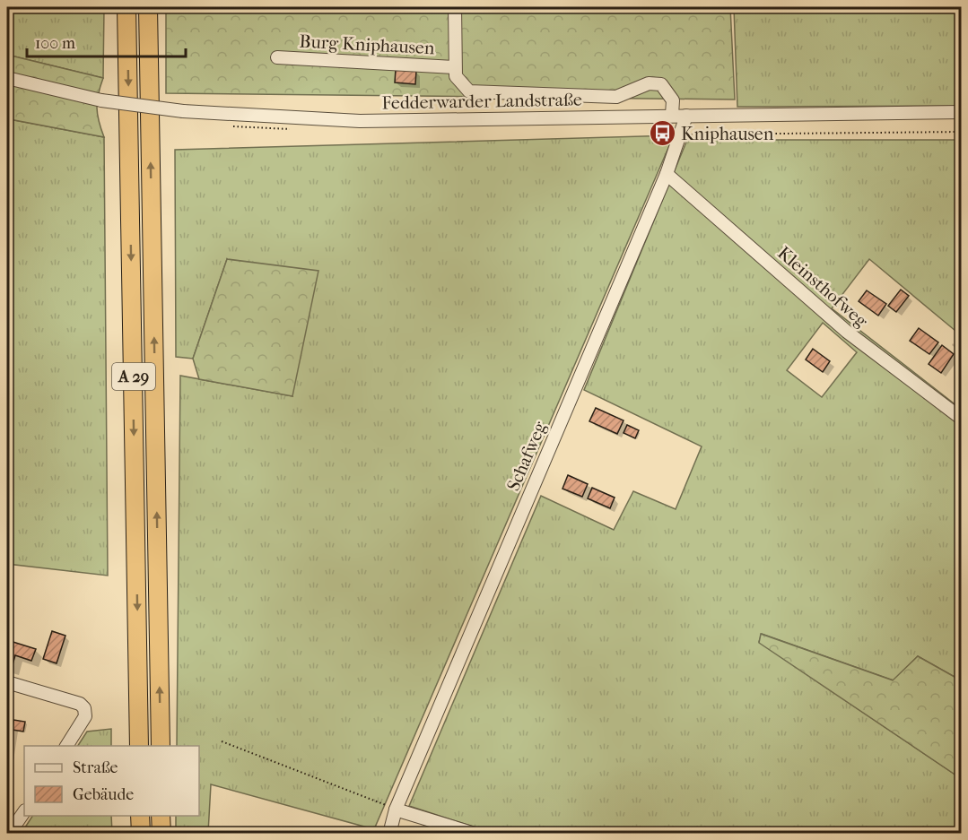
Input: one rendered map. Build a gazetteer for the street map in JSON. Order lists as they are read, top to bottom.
{
  "streets": {
    "highway": ["A 29"],
    "street": [
      "Burg Kniphausen",
      "Fedderwarder Landstraße",
      "Kleinsthofweg",
      "Schafweg"
    ]
  },
  "crossings": [
    ["Burg Kniphausen", "Fedderwarder Landstraße"],
    ["Fedderwarder Landstraße", "Schafweg"],
    ["Kleinsthofweg", "Schafweg"]
  ],
  "places": {
    "bus stop": ["Kniphausen"]
  },
  "legend": ["Straße", "Gebäude"],
  "scale_bar": "100 m"
}
